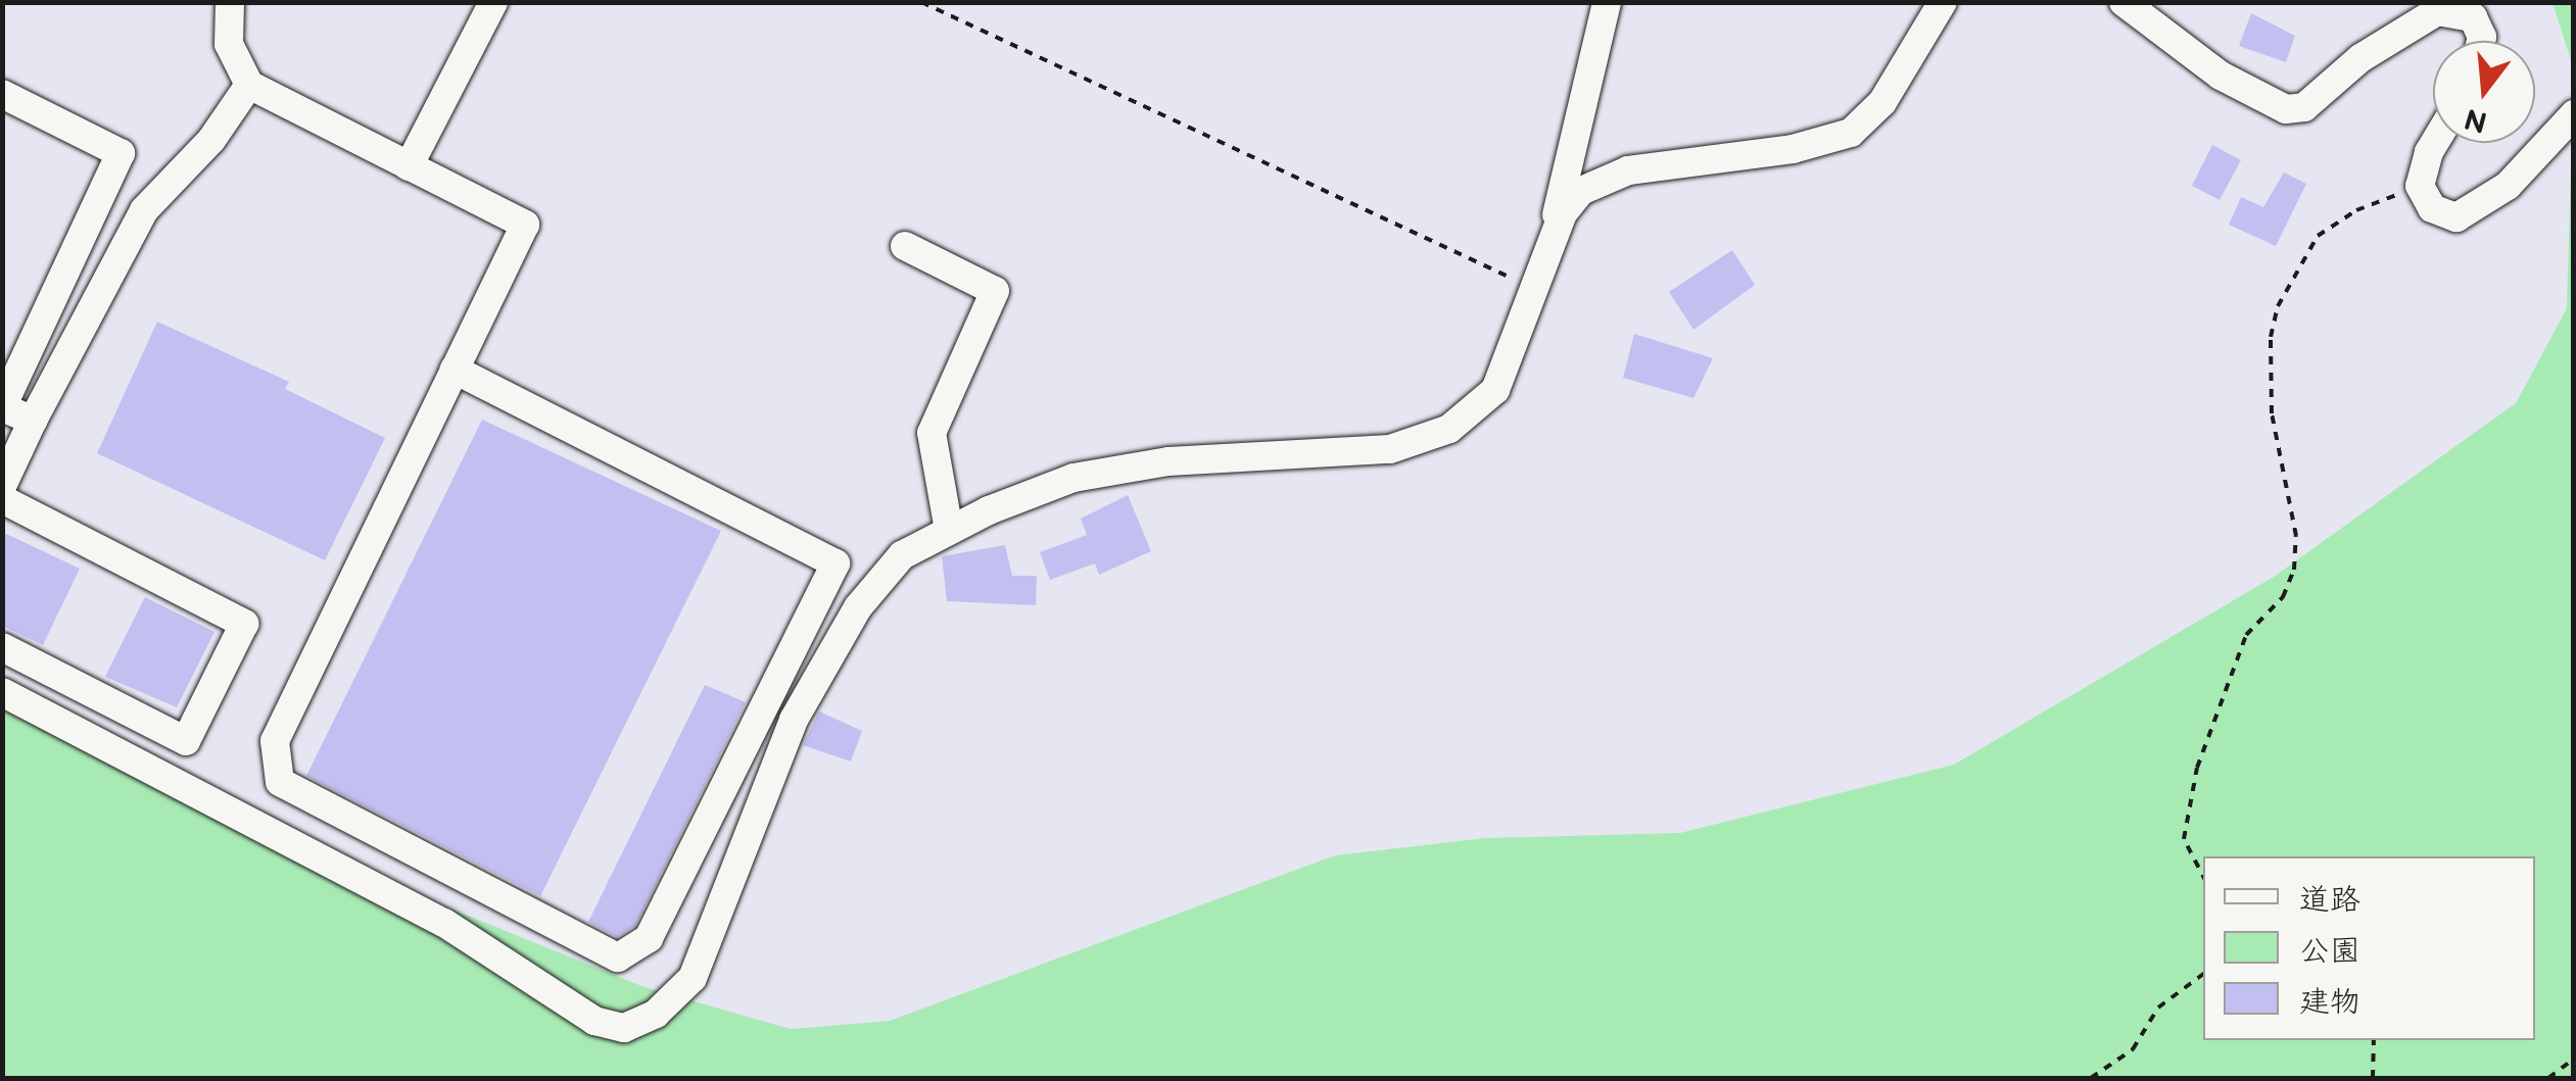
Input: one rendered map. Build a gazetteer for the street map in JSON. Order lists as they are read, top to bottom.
{
  "legend": ["道路", "公園", "建物"],
  "north": "bottom"
}
